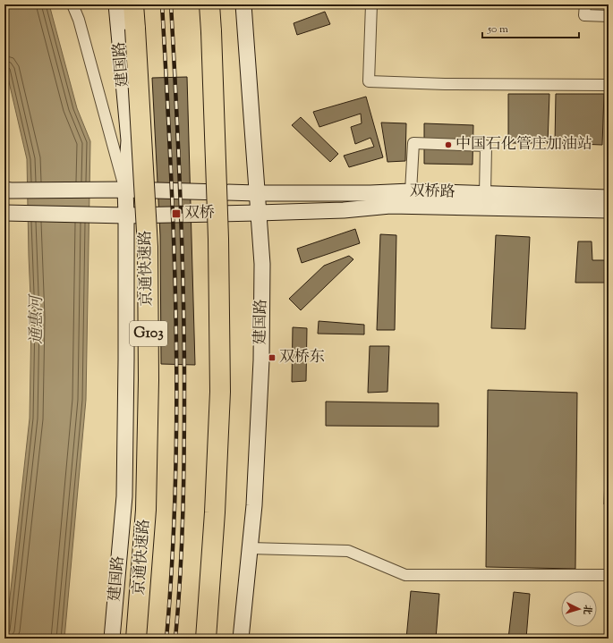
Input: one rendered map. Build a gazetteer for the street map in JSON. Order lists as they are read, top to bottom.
{
  "streets": {
    "highway": ["京通快速路", "G103"],
    "main road": ["建国路", "双桥路"]
  },
  "crossings": [
    ["建国路", "双桥路"]
  ],
  "water": ["通惠河"],
  "places": {
    "other": ["中国石化管庄加油站"],
    "transit": ["双桥", "双桥东"]
  },
  "scale_bar": "50 m",
  "north": "right"
}
